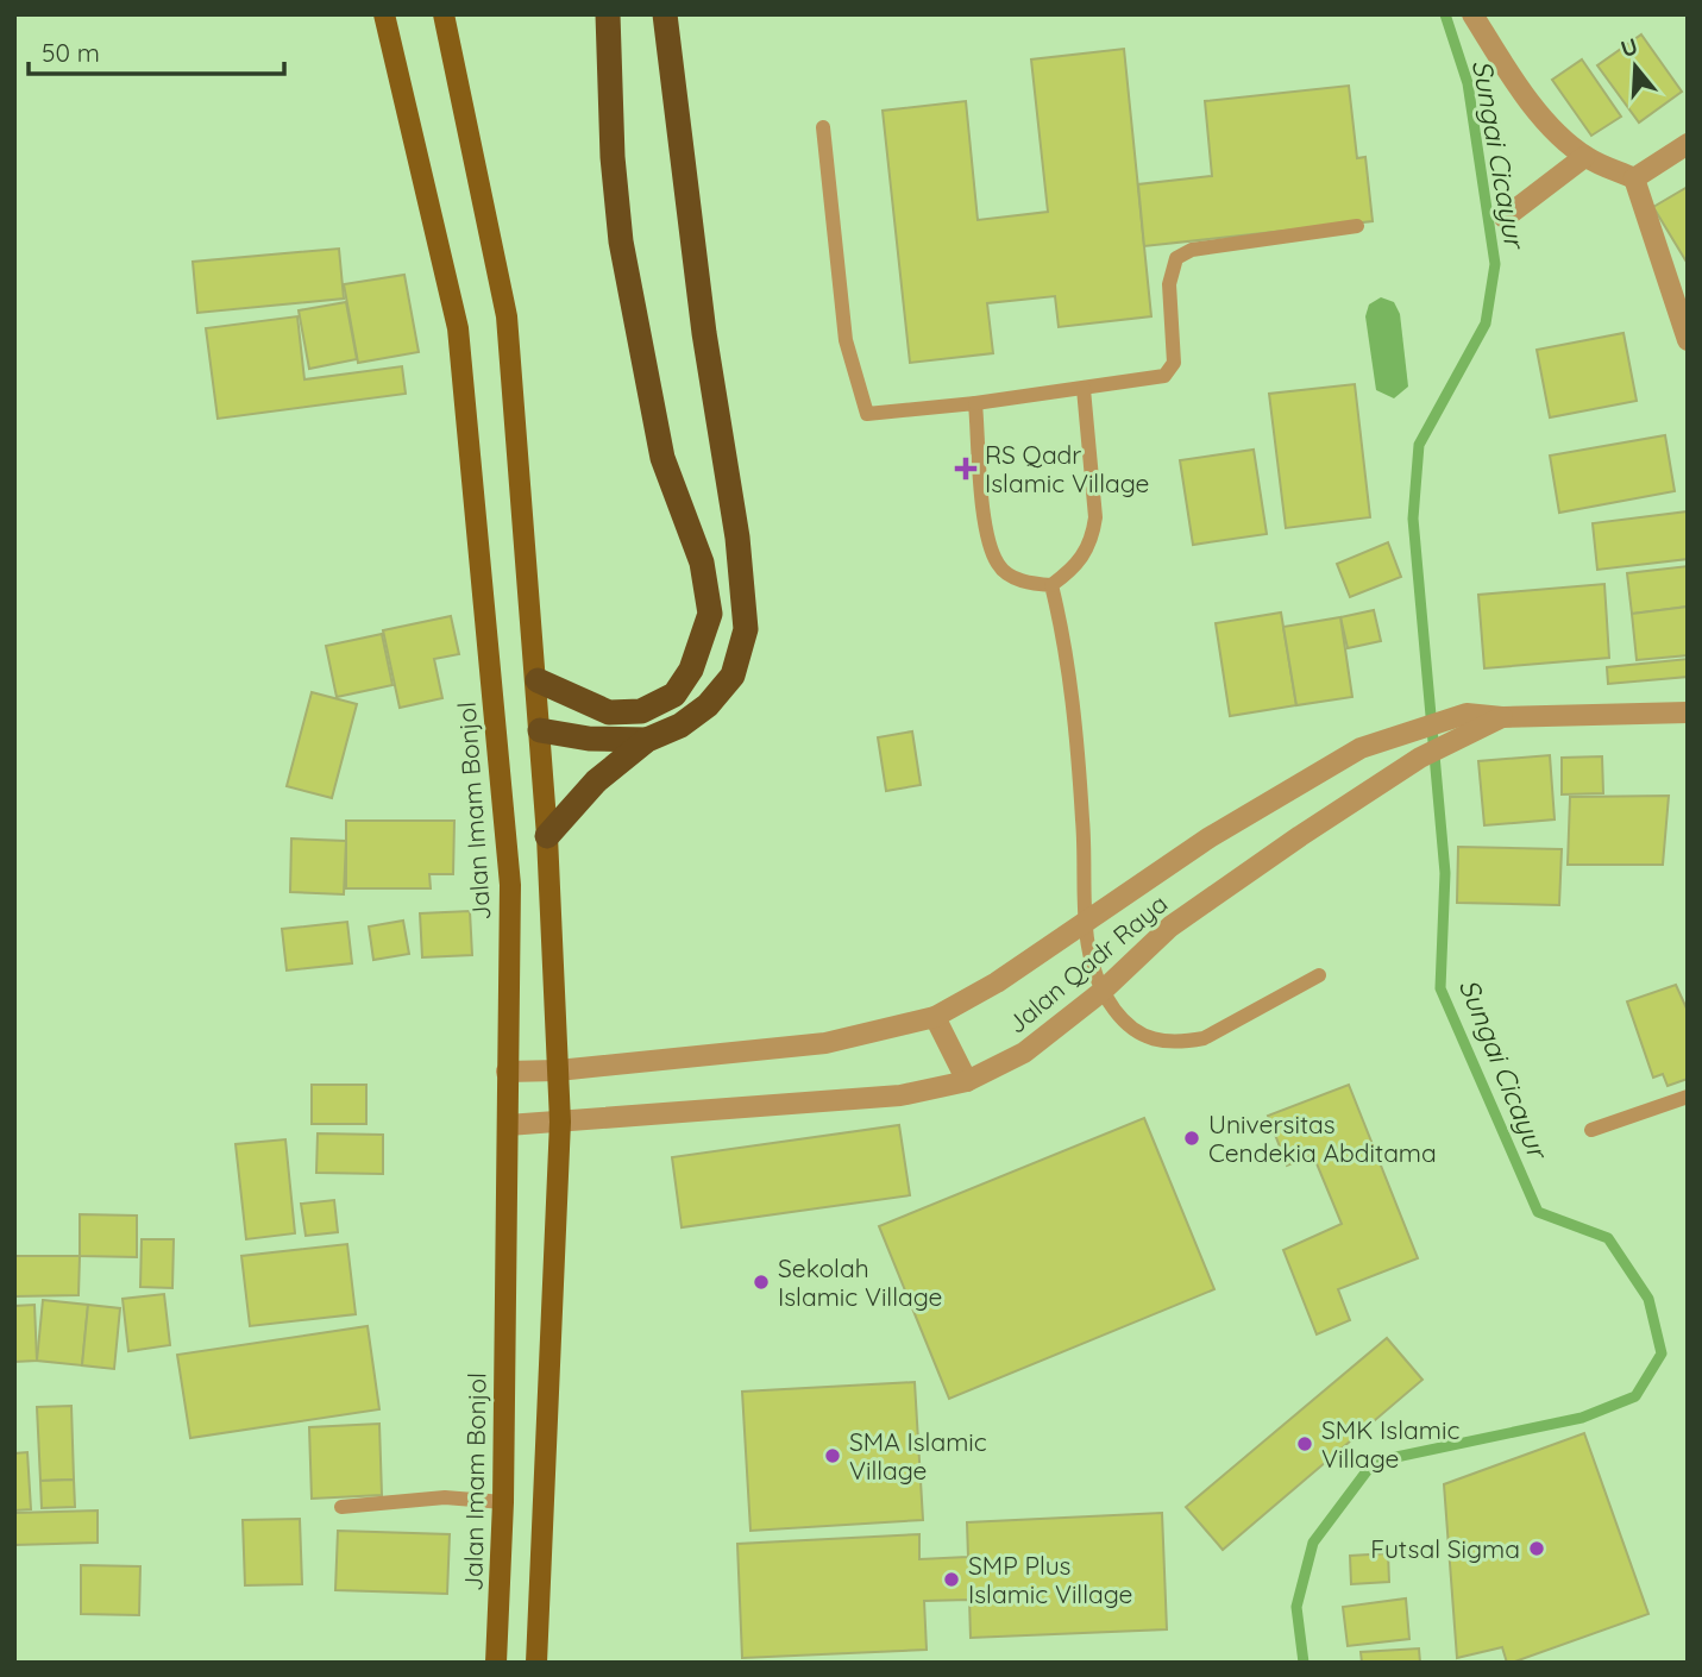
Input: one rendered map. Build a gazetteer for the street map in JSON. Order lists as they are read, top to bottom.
{
  "streets": {
    "main road": ["Jalan Imam Bonjol"],
    "street": ["Jalan Qadr Raya"]
  },
  "crossings": [
    ["Jalan Imam Bonjol", "Jalan Qadr Raya"]
  ],
  "water": ["Sungai Cicayur"],
  "places": {
    "health": ["RS Qadr Islamic Village"],
    "other": [
      "Universitas Cendekia Abditama",
      "Sekolah Islamic Village",
      "SMK Islamic Village",
      "SMA Islamic Village",
      "Futsal Sigma",
      "SMP Plus Islamic Village"
    ]
  },
  "scale_bar": "50 m",
  "north": "top"
}
